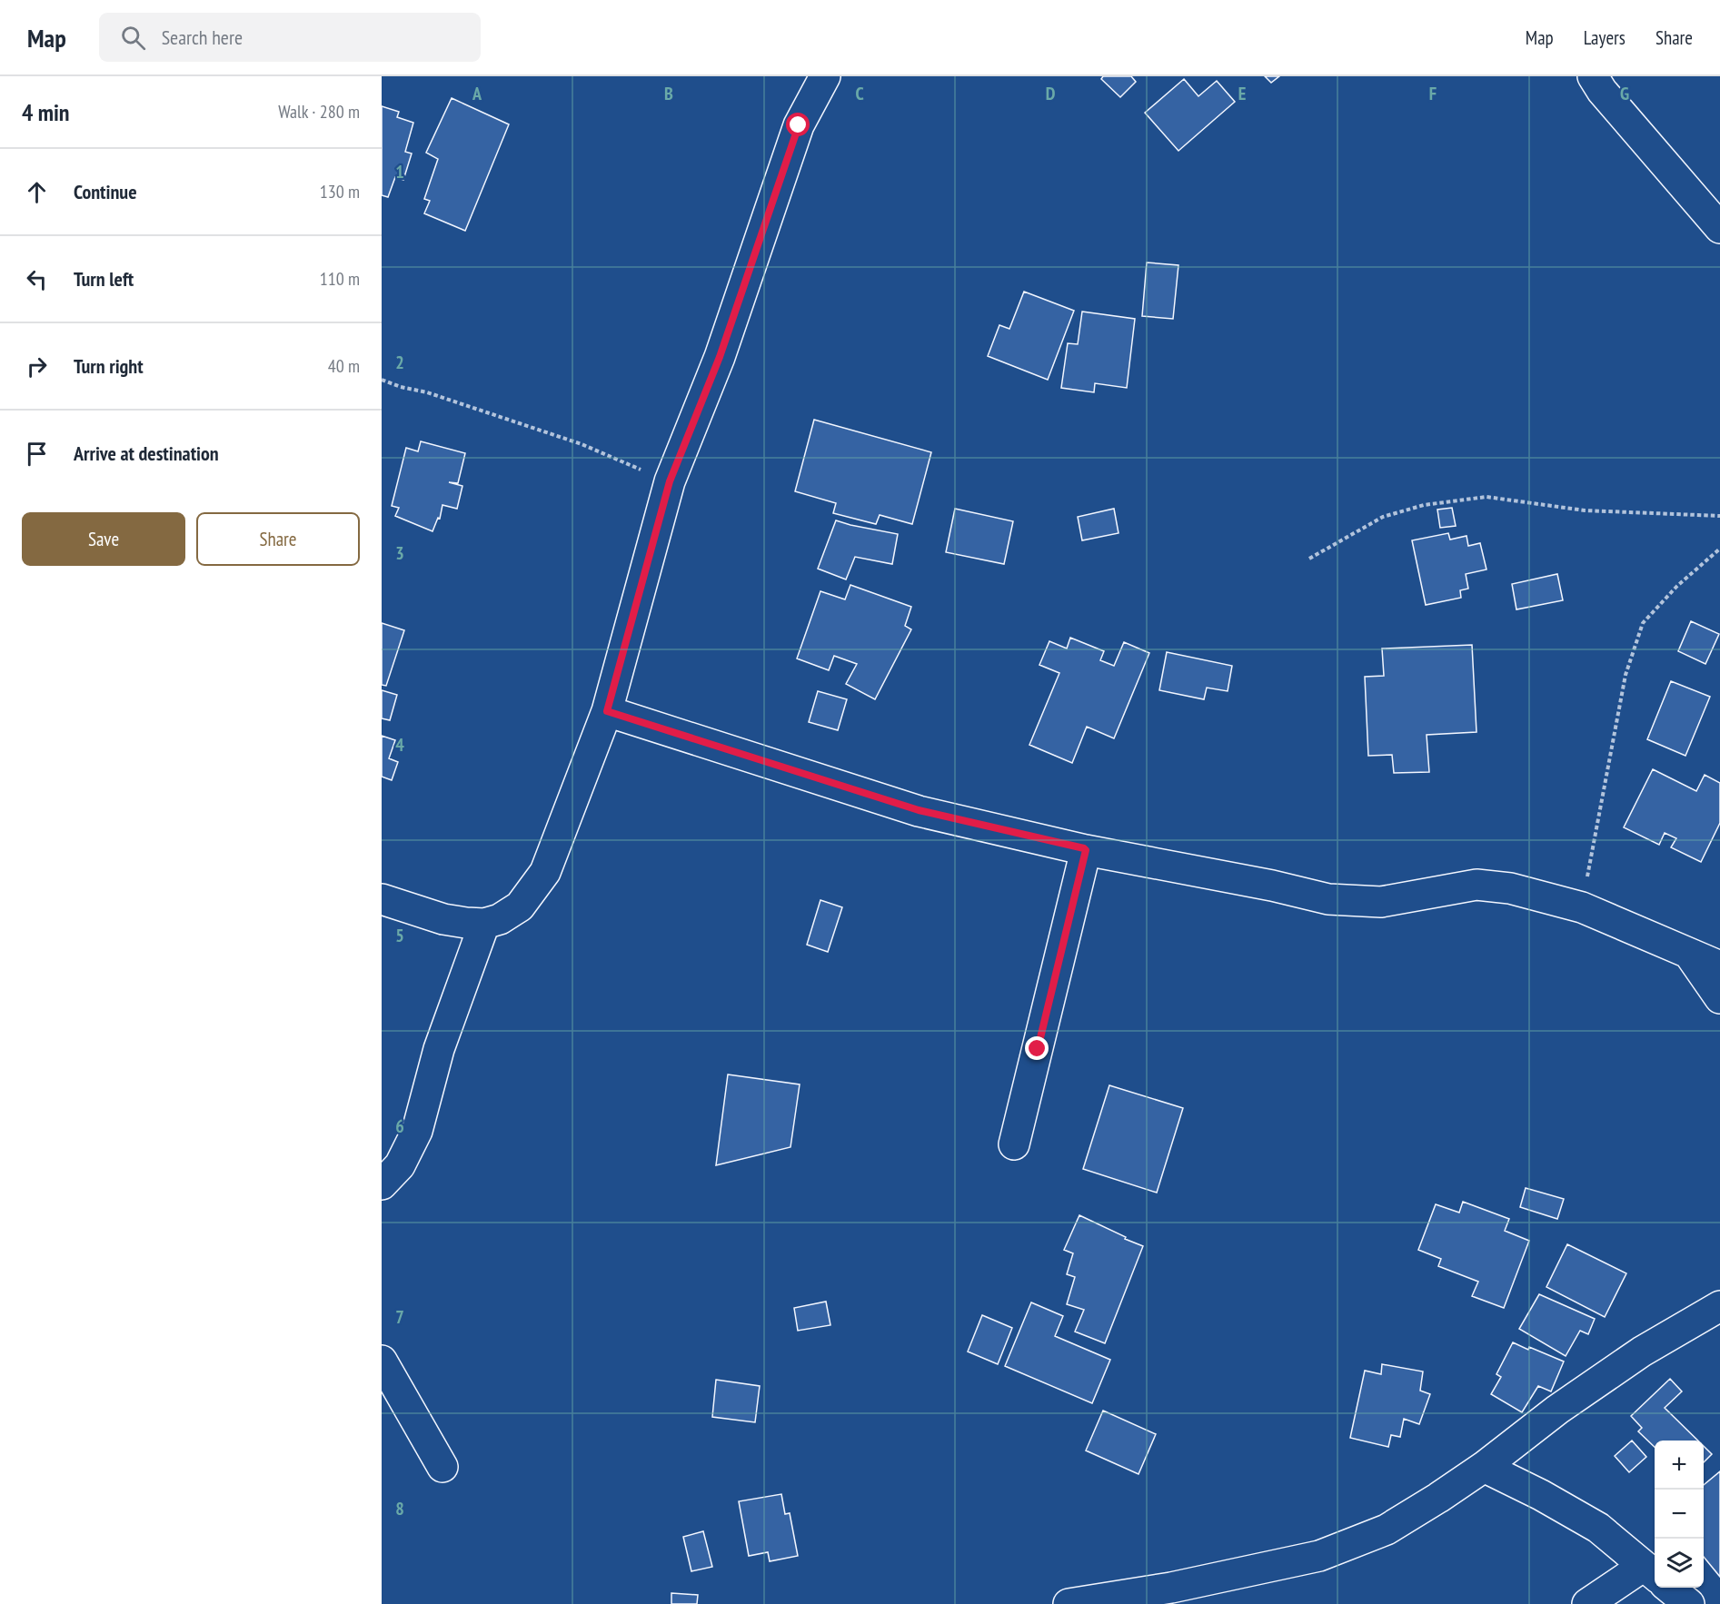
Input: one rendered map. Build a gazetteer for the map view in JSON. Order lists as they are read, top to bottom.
{
  "page": {
    "header": "Map",
    "search": "Search here",
    "nav": ["Map", "Layers", "Share"],
    "heading": ["4 min", "Walk · 280 m"],
    "list": [
      ["Continue", "130 m"],
      ["Turn left", "110 m"],
      ["Turn right", "40 m"],
      "Arrive at destination"
    ],
    "buttons": ["Save", "Share"],
    "map_buttons": ["+", "−"]
  },
  "grid": {
    "columns": [
      "A",
      "B",
      "C",
      "D",
      "E",
      "F",
      "G"
    ],
    "rows": [
      "1",
      "2",
      "3",
      "4",
      "5",
      "6",
      "7",
      "8"
    ]
  }
}
